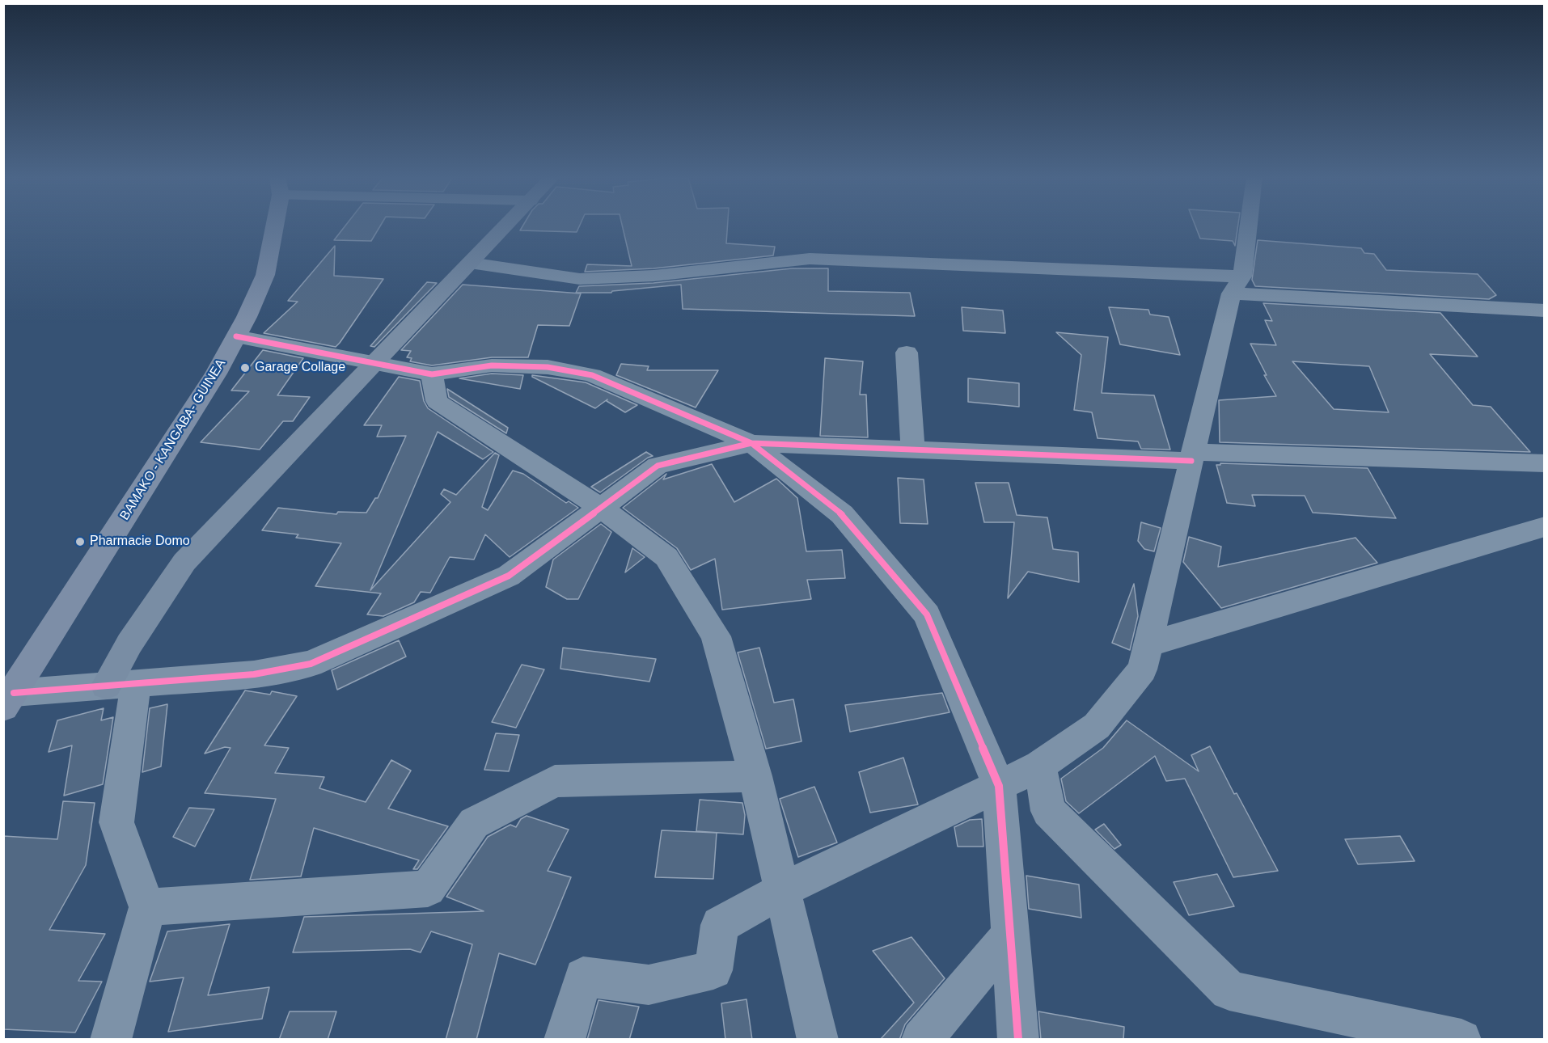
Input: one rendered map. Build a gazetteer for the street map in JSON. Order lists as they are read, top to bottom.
{
  "streets": {
    "main road": ["BAMAKO - KANGABA- GUINEA"]
  },
  "places": ["Garage Collage", "Pharmacie Domo"]
}
